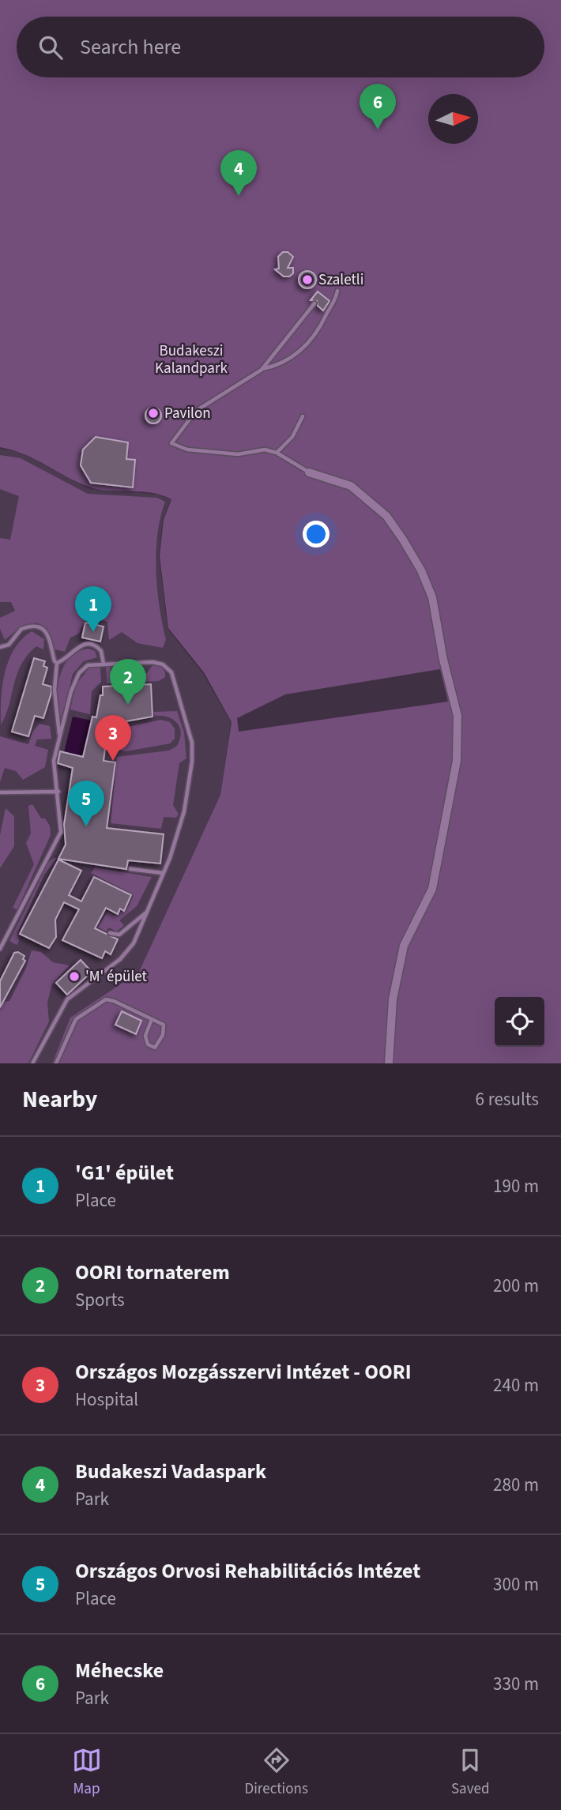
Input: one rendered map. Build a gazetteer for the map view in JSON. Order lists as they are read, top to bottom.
{
  "parks": ["Budakeszi Kalandpark"],
  "places": ["Szaletli", "Pavilon", "'M' épület"],
  "north": "right",
  "page": {
    "search": "Search here",
    "pins": [
      "6",
      "4",
      "1",
      "2",
      "3",
      "5"
    ],
    "heading": ["Nearby", "6 results"],
    "list": [
      {
        "mark": "1",
        "name": "'G1' épület",
        "note": "Place",
        "value": "190 m"
      },
      {
        "mark": "2",
        "name": "OORI tornaterem",
        "note": "Sports",
        "value": "200 m"
      },
      {
        "mark": "3",
        "name": "Országos Mozgásszervi Intézet - OORI",
        "note": "Hospital",
        "value": "240 m"
      },
      {
        "mark": "4",
        "name": "Budakeszi Vadaspark",
        "note": "Park",
        "value": "280 m"
      },
      {
        "mark": "5",
        "name": "Országos Orvosi Rehabilitációs Intézet",
        "note": "Place",
        "value": "300 m"
      },
      {
        "mark": "6",
        "name": "Méhecske",
        "note": "Park",
        "value": "330 m"
      }
    ],
    "nav": ["Map", "Directions", "Saved"]
  }
}
